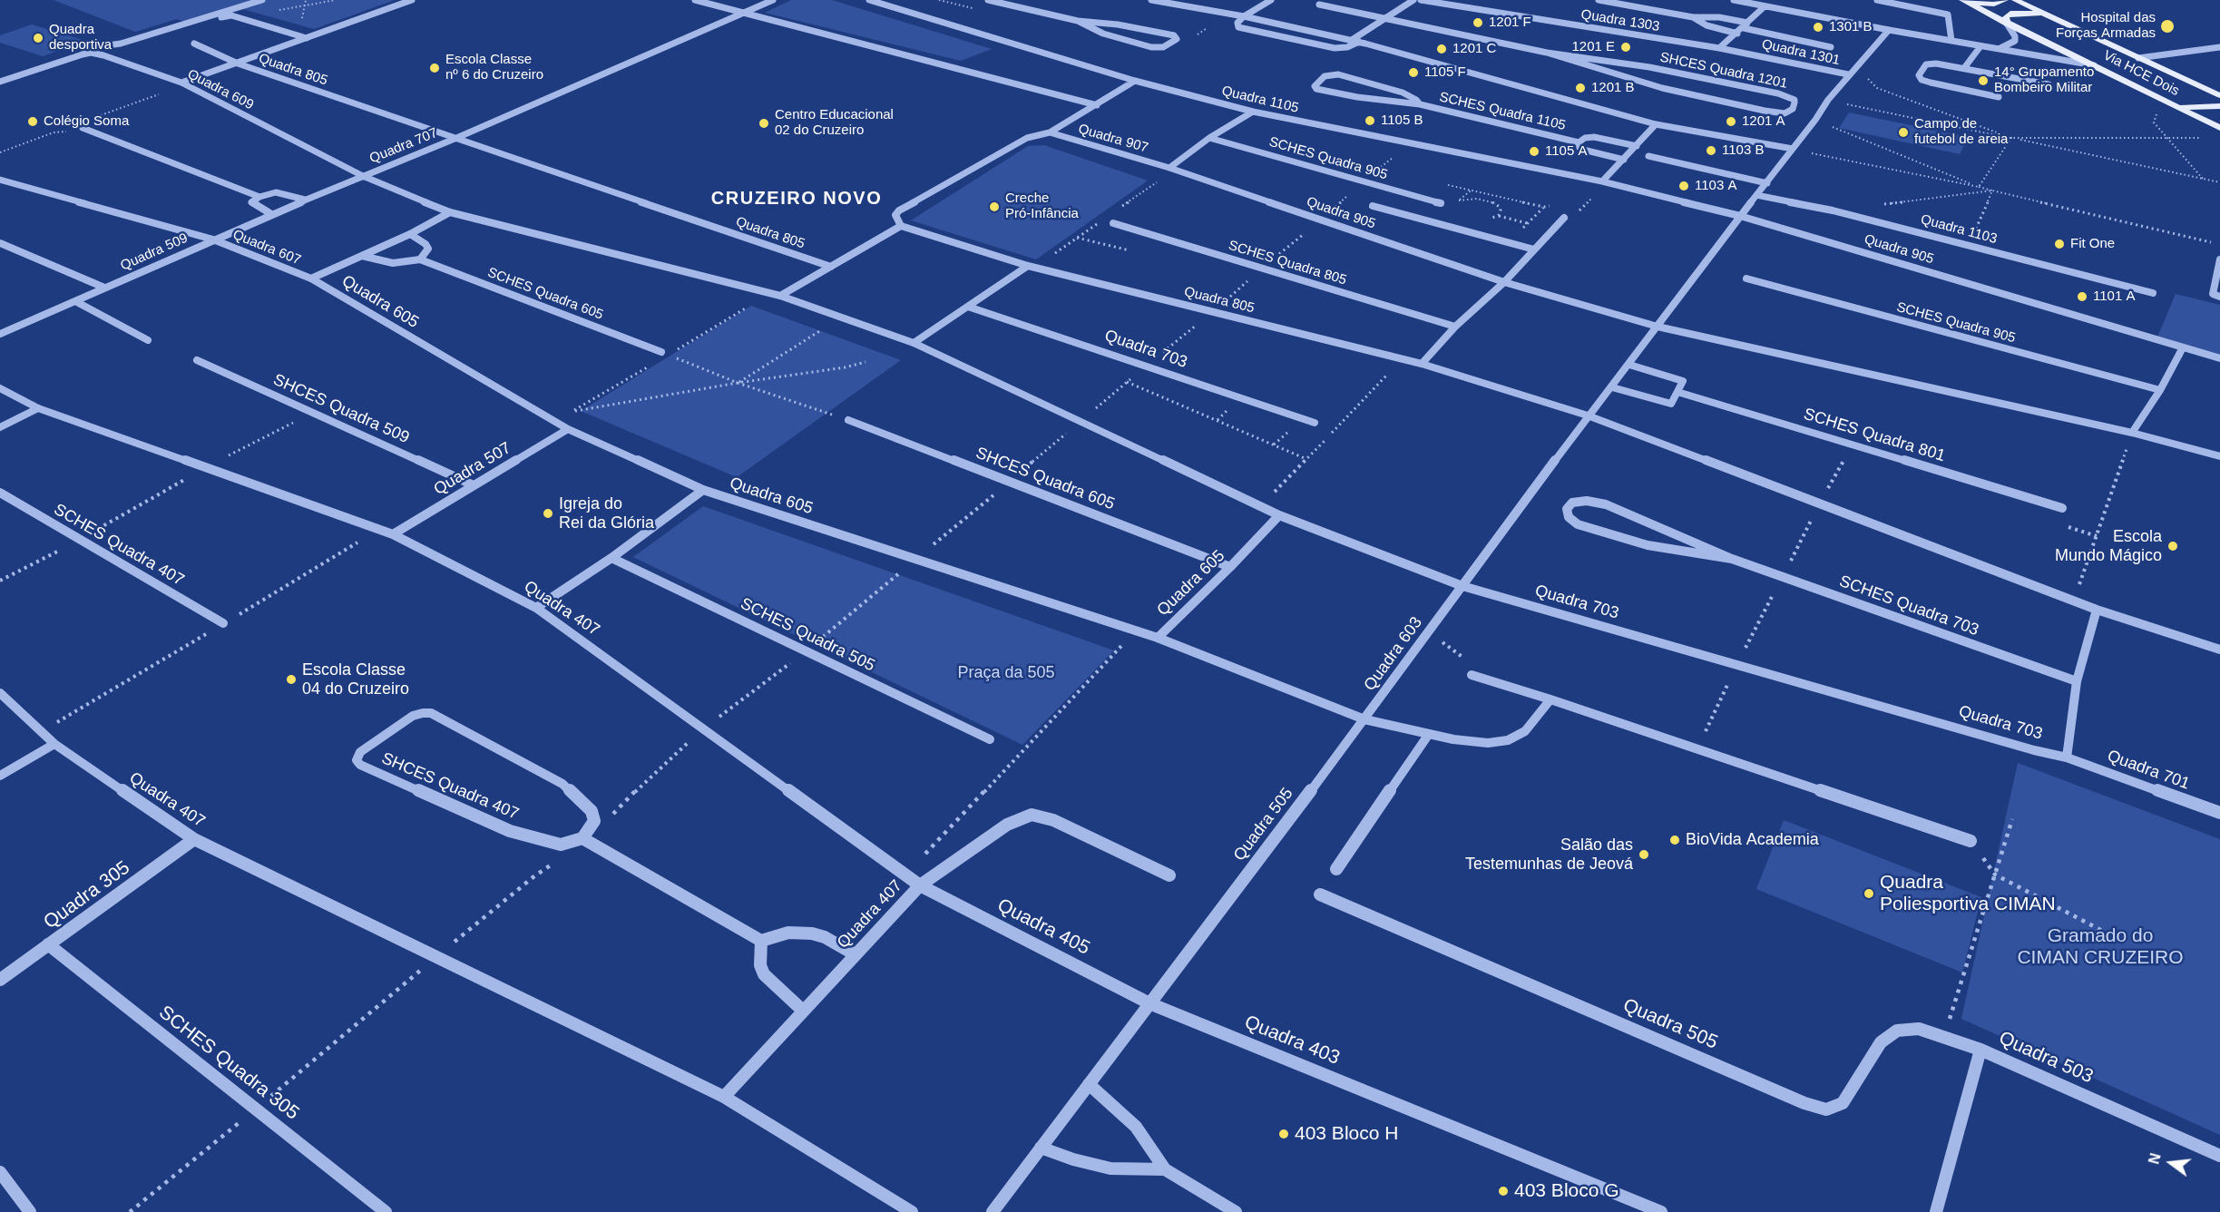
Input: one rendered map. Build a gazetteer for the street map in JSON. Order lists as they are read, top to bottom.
{
  "streets": {
    "main road": ["Via HCE Dois"],
    "street": [
      "Quadra 1303",
      "Quadra 1301",
      "Quadra 805",
      "SHCES Quadra 1201",
      "Quadra 609",
      "Quadra 1105",
      "SCHES Quadra 1105",
      "Quadra 907",
      "Quadra 707",
      "SCHES Quadra 905",
      "Quadra 905",
      "Quadra 1103",
      "Quadra 607",
      "Quadra 509",
      "SCHES Quadra 805",
      "SCHES Quadra 605",
      "Quadra 605",
      "Quadra 703",
      "SHCES Quadra 509",
      "SCHES Quadra 801",
      "Quadra 507",
      "SHCES Quadra 605",
      "SCHES Quadra 407",
      "SCHES Quadra 703",
      "Quadra 407",
      "SCHES Quadra 505",
      "Quadra 603",
      "Quadra 701",
      "SHCES Quadra 407",
      "Quadra 505",
      "Quadra 305",
      "Quadra 405",
      "Quadra 403",
      "Quadra 503",
      "SCHES Quadra 305"
    ]
  },
  "crossings": [
    ["Quadra 1303", "Quadra 1301"],
    ["Quadra 805", "Quadra 707"],
    ["Quadra 609", "Quadra 707"],
    ["Quadra 1105", "Quadra 907"],
    ["Quadra 907", "Quadra 905"],
    ["Quadra 607", "Quadra 509"],
    ["Quadra 607", "Quadra 605"],
    ["SCHES Quadra 605", "Quadra 605"],
    ["Quadra 605", "Quadra 507"],
    ["Quadra 605", "SHCES Quadra 605"],
    ["Quadra 703", "Quadra 603"],
    ["Quadra 703", "Quadra 701"],
    ["SHCES Quadra 509", "Quadra 507"],
    ["Quadra 507", "Quadra 407"],
    ["Quadra 407", "Quadra 305"],
    ["Quadra 407", "Quadra 405"],
    ["Quadra 603", "Quadra 505"],
    ["Quadra 505", "Quadra 405"],
    ["Quadra 505", "Quadra 403"],
    ["Quadra 505", "Quadra 503"],
    ["Quadra 305", "SCHES Quadra 305"],
    ["Quadra 405", "Quadra 403"]
  ],
  "districts": ["CRUZEIRO NOVO"],
  "parks": ["Praça da 505", "Gramado do CIMAN CRUZEIRO"],
  "places": [
    "1201 F",
    "Hospital das Forças Armadas",
    "1301 B",
    "Quadra desportiva",
    "1201 E",
    "1201 C",
    "Escola Classe nº 6 do Cruzeiro",
    "1105 F",
    "14° Grupamento Bombeiro Militar",
    "1201 B",
    "1105 B",
    "Colégio Soma",
    "1201 A",
    "Centro Educacional 02 do Cruzeiro",
    "Campo de futebol de areia",
    "1103 B",
    "1105 A",
    "1103 A",
    "Creche Pró-Infância",
    "Fit One",
    "1101 A",
    "Igreja do Rei da Glória",
    "Escola Mundo Mágico",
    "Escola Classe 04 do Cruzeiro",
    "BioVida Academia",
    "Salão das Testemunhas de Jeová",
    "Quadra Poliesportiva CIMAN",
    "403 Bloco H",
    "403 Bloco G"
  ],
  "north": "left"
}
